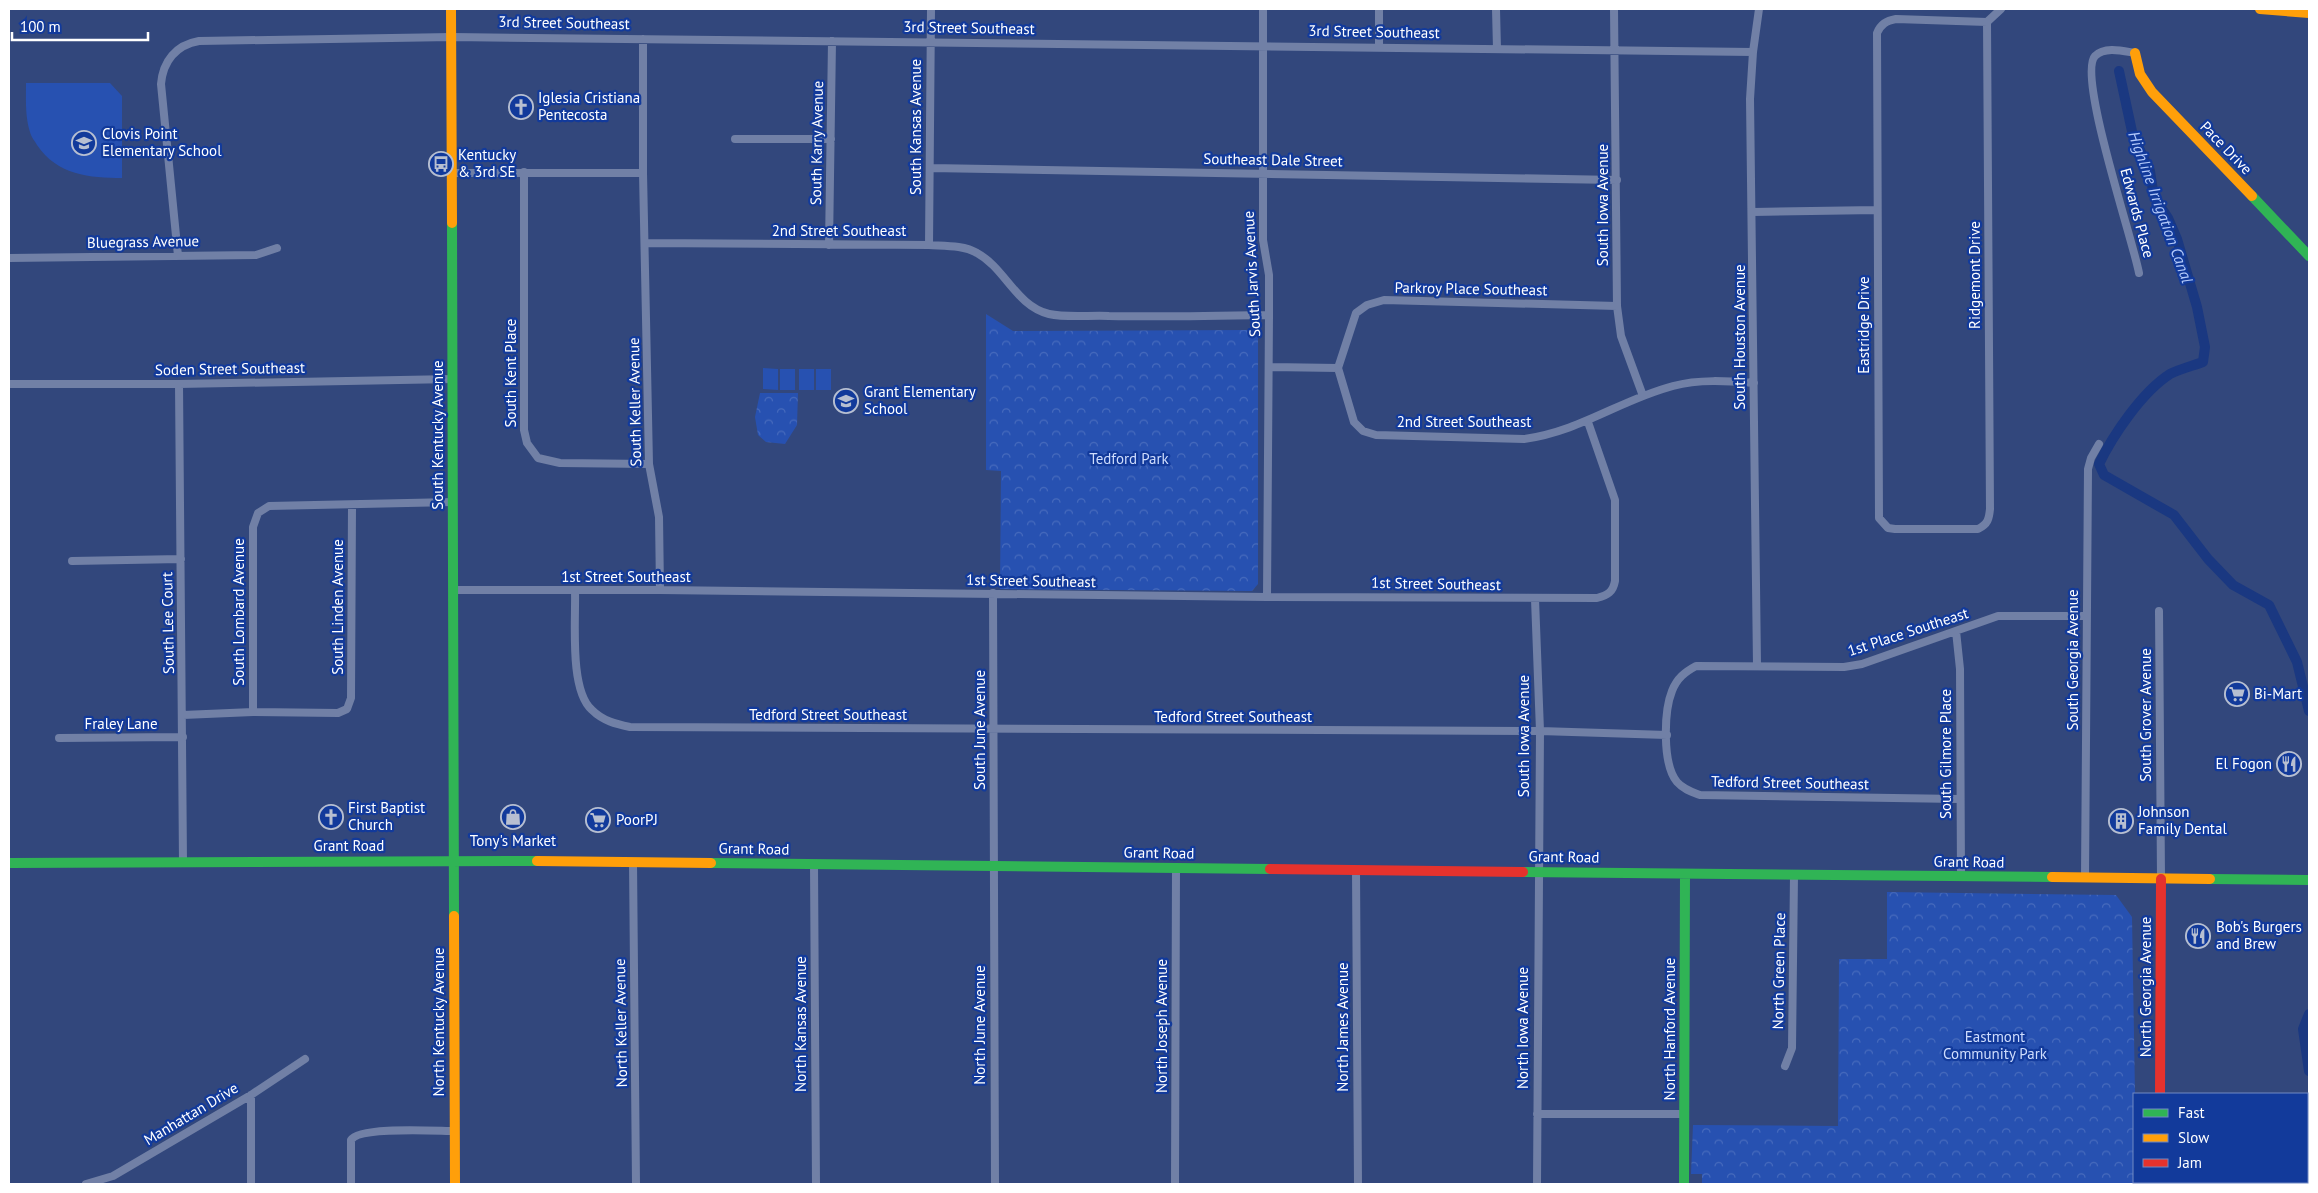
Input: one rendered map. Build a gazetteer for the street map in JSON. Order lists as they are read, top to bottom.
{
  "streets": {
    "main road": [
      "Pace Drive",
      "South Kentucky Avenue",
      "Grant Road",
      "North Georgia Avenue",
      "North Kentucky Avenue",
      "North Hanford Avenue"
    ],
    "street": [
      "3rd Street Southeast",
      "South Kansas Avenue",
      "South Karry Avenue",
      "Southeast Dale Street",
      "South Iowa Avenue",
      "Edwards Place",
      "2nd Street Southeast",
      "Bluegrass Avenue",
      "South Jarvis Avenue",
      "Ridgemont Drive",
      "Parkroy Place Southeast",
      "Eastridge Drive",
      "South Houston Avenue",
      "Soden Street Southeast",
      "South Kent Place",
      "South Keller Avenue",
      "1st Street Southeast",
      "South Linden Avenue",
      "South Lombard Avenue",
      "South Lee Court",
      "1st Place Southeast",
      "South Georgia Avenue",
      "Tedford Street Southeast",
      "South Grover Avenue",
      "Fraley Lane",
      "South June Avenue",
      "South Gilmore Place",
      "North Green Place",
      "North Keller Avenue",
      "North Kansas Avenue",
      "North June Avenue",
      "North Joseph Avenue",
      "North James Avenue",
      "North Iowa Avenue",
      "Manhattan Drive"
    ]
  },
  "crossings": [
    ["3rd Street Southeast", "South Kansas Avenue"],
    ["3rd Street Southeast", "South Karry Avenue"],
    ["3rd Street Southeast", "South Iowa Avenue"],
    ["3rd Street Southeast", "Bluegrass Avenue"],
    ["3rd Street Southeast", "South Jarvis Avenue"],
    ["3rd Street Southeast", "South Houston Avenue"],
    ["3rd Street Southeast", "South Kentucky Avenue"],
    ["South Kansas Avenue", "Southeast Dale Street"],
    ["South Kansas Avenue", "2nd Street Southeast"],
    ["South Karry Avenue", "2nd Street Southeast"],
    ["Pace Drive", "Edwards Place"],
    ["Southeast Dale Street", "South Iowa Avenue"],
    ["Southeast Dale Street", "South Jarvis Avenue"],
    ["South Iowa Avenue", "2nd Street Southeast"],
    ["South Iowa Avenue", "Parkroy Place Southeast"],
    ["South Iowa Avenue", "1st Street Southeast"],
    ["South Iowa Avenue", "Tedford Street Southeast"],
    ["South Iowa Avenue", "Grant Road"],
    ["South Iowa Avenue", "North Iowa Avenue"],
    ["2nd Street Southeast", "South Jarvis Avenue"],
    ["2nd Street Southeast", "Parkroy Place Southeast"],
    ["2nd Street Southeast", "South Houston Avenue"],
    ["2nd Street Southeast", "South Keller Avenue"],
    ["2nd Street Southeast", "1st Street Southeast"],
    ["South Jarvis Avenue", "1st Street Southeast"],
    ["Ridgemont Drive", "Eastridge Drive"],
    ["South Houston Avenue", "1st Place Southeast"],
    ["Soden Street Southeast", "South Kentucky Avenue"],
    ["Soden Street Southeast", "South Lee Court"],
    ["South Kent Place", "South Keller Avenue"],
    ["South Keller Avenue", "1st Street Southeast"],
    ["South Kentucky Avenue", "1st Street Southeast"],
    ["South Kentucky Avenue", "Grant Road"],
    ["South Kentucky Avenue", "North Kentucky Avenue"],
    ["1st Street Southeast", "Tedford Street Southeast"],
    ["1st Street Southeast", "South June Avenue"],
    ["South Linden Avenue", "South Lombard Avenue"],
    ["South Lee Court", "Fraley Lane"],
    ["South Lee Court", "Grant Road"],
    ["1st Place Southeast", "South Georgia Avenue"],
    ["1st Place Southeast", "Tedford Street Southeast"],
    ["1st Place Southeast", "South Gilmore Place"],
    ["South Georgia Avenue", "Grant Road"],
    ["Tedford Street Southeast", "South June Avenue"],
    ["Tedford Street Southeast", "South Gilmore Place"],
    ["South Grover Avenue", "Grant Road"],
    ["South Grover Avenue", "North Georgia Avenue"],
    ["South June Avenue", "Grant Road"],
    ["South June Avenue", "North June Avenue"],
    ["South Gilmore Place", "Grant Road"],
    ["Grant Road", "North Green Place"],
    ["Grant Road", "North Georgia Avenue"],
    ["Grant Road", "North Kentucky Avenue"],
    ["Grant Road", "North Keller Avenue"],
    ["Grant Road", "North Kansas Avenue"],
    ["Grant Road", "North June Avenue"],
    ["Grant Road", "North Joseph Avenue"],
    ["Grant Road", "North James Avenue"],
    ["Grant Road", "North Iowa Avenue"],
    ["Grant Road", "North Hanford Avenue"]
  ],
  "water": ["Highline Irrigation Canal"],
  "parks": ["Tedford Park", "Eastmont Community Park"],
  "places": {
    "church": ["Iglesia Cristiana Pentecosta", "First Baptist Church"],
    "school or university": ["Clovis Point Elementary School", "Grant Elementary School"],
    "bus stop": ["Kentucky & 3rd SE"],
    "supermarket": ["Bi-Mart", "PoorPJ"],
    "restaurant": ["El Fogon", "Bob's Burgers and Brew"],
    "shop": ["Tony's Market"],
    "building": ["Johnson Family Dental"]
  },
  "legend": ["Fast", "Slow", "Jam"],
  "scale_bar": "100 m"
}
